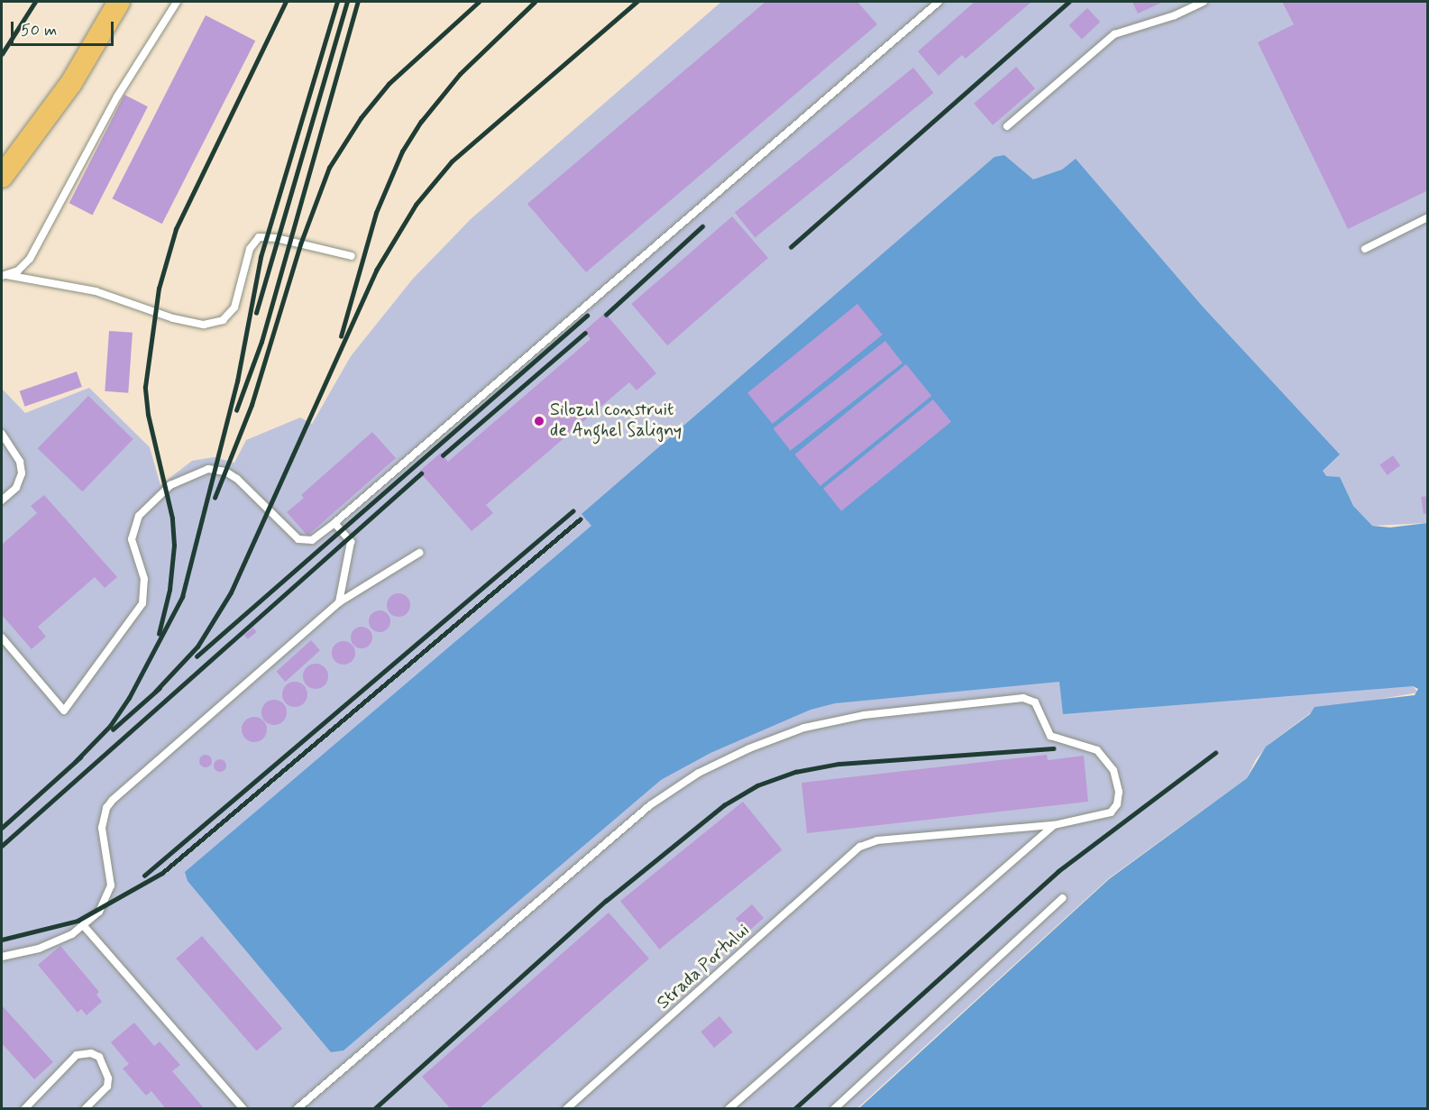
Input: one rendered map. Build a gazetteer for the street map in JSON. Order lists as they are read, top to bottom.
{
  "streets": {
    "lane": ["Strada Portului"]
  },
  "places": ["Silozul construit de Anghel Saligny"],
  "scale_bar": "50 m"
}
